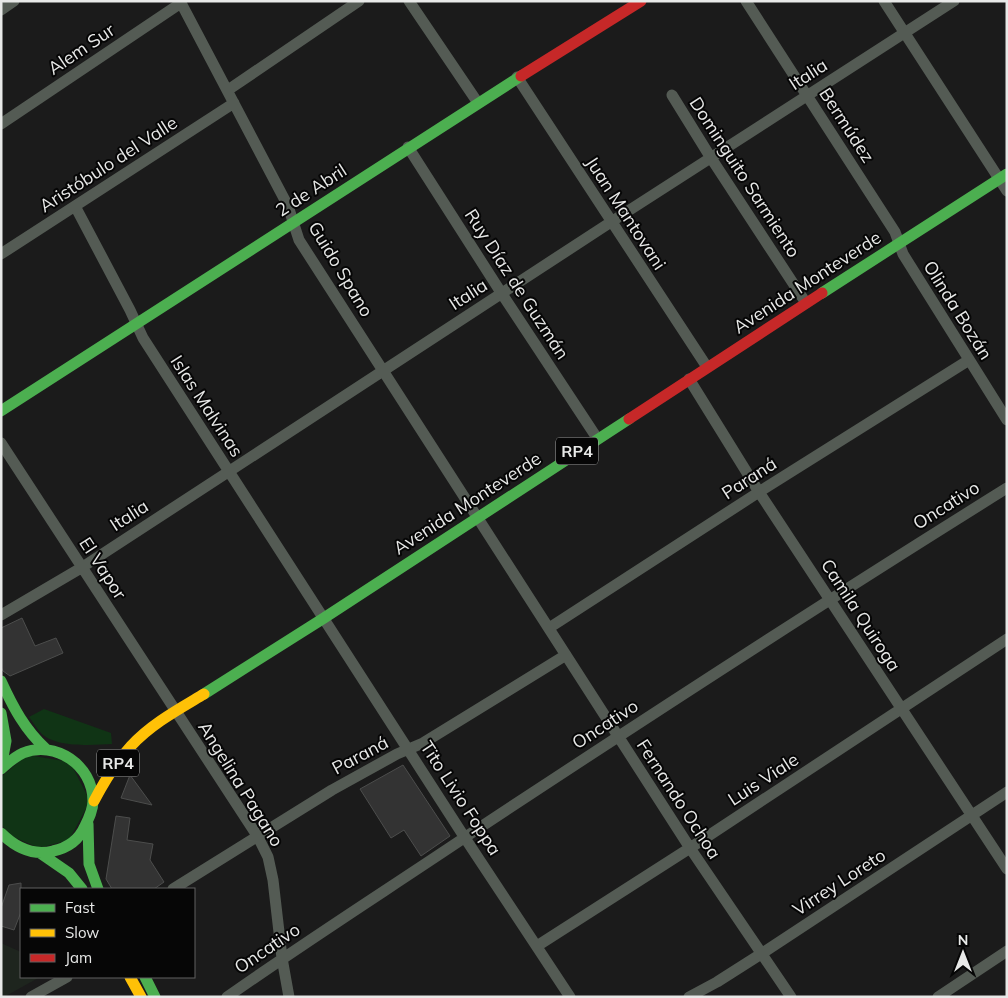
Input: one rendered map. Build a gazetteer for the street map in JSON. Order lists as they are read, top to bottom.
{
  "streets": {
    "main road": ["2 de Abril", "Avenida Monteverde", "RP4"],
    "street": [
      "Alem Sur",
      "Italia",
      "Bermúdez",
      "Aristóbulo del Valle",
      "Dominguito Sarmiento",
      "Juan Mantovani",
      "Guido Spano",
      "Ruy Díaz de Guzmán",
      "Olinda Bozán",
      "Islas Malvinas",
      "Paraná",
      "Oncativo",
      "El Vapor",
      "Camila Quiroga",
      "Luis Viale",
      "Angelina Pagano",
      "Tito Livio Foppa",
      "Fernando Ochoa",
      "Virrey Loreto"
    ]
  },
  "crossings": [
    ["Alem Sur", "Guido Spano"],
    ["Italia", "Bermúdez"],
    ["Italia", "Dominguito Sarmiento"],
    ["Italia", "Juan Mantovani"],
    ["Italia", "Guido Spano"],
    ["Italia", "Ruy Díaz de Guzmán"],
    ["Italia", "Islas Malvinas"],
    ["Italia", "El Vapor"],
    ["Bermúdez", "Avenida Monteverde"],
    ["Bermúdez", "Olinda Bozán"],
    ["Aristóbulo del Valle", "Guido Spano"],
    ["Aristóbulo del Valle", "Islas Malvinas"],
    ["Dominguito Sarmiento", "Avenida Monteverde"],
    ["2 de Abril", "Juan Mantovani"],
    ["2 de Abril", "Guido Spano"],
    ["2 de Abril", "Ruy Díaz de Guzmán"],
    ["2 de Abril", "Islas Malvinas"],
    ["Juan Mantovani", "Avenida Monteverde"],
    ["Guido Spano", "Avenida Monteverde"],
    ["Guido Spano", "Fernando Ochoa"],
    ["Avenida Monteverde", "Ruy Díaz de Guzmán"],
    ["Avenida Monteverde", "Olinda Bozán"],
    ["Avenida Monteverde", "Islas Malvinas"],
    ["Avenida Monteverde", "RP4"],
    ["Avenida Monteverde", "El Vapor"],
    ["Avenida Monteverde", "Camila Quiroga"],
    ["Avenida Monteverde", "Angelina Pagano"],
    ["Avenida Monteverde", "Tito Livio Foppa"],
    ["Avenida Monteverde", "Fernando Ochoa"],
    ["Olinda Bozán", "Paraná"],
    ["Islas Malvinas", "Tito Livio Foppa"],
    ["Paraná", "Camila Quiroga"],
    ["Paraná", "Angelina Pagano"],
    ["Paraná", "Tito Livio Foppa"],
    ["Paraná", "Fernando Ochoa"],
    ["Oncativo", "Camila Quiroga"],
    ["Oncativo", "Angelina Pagano"],
    ["Oncativo", "Tito Livio Foppa"],
    ["Oncativo", "Fernando Ochoa"],
    ["El Vapor", "Angelina Pagano"],
    ["Camila Quiroga", "Luis Viale"],
    ["Camila Quiroga", "Virrey Loreto"],
    ["Luis Viale", "Tito Livio Foppa"],
    ["Luis Viale", "Fernando Ochoa"],
    ["Fernando Ochoa", "Virrey Loreto"]
  ],
  "legend": ["Fast", "Slow", "Jam"],
  "north": "top"
}
